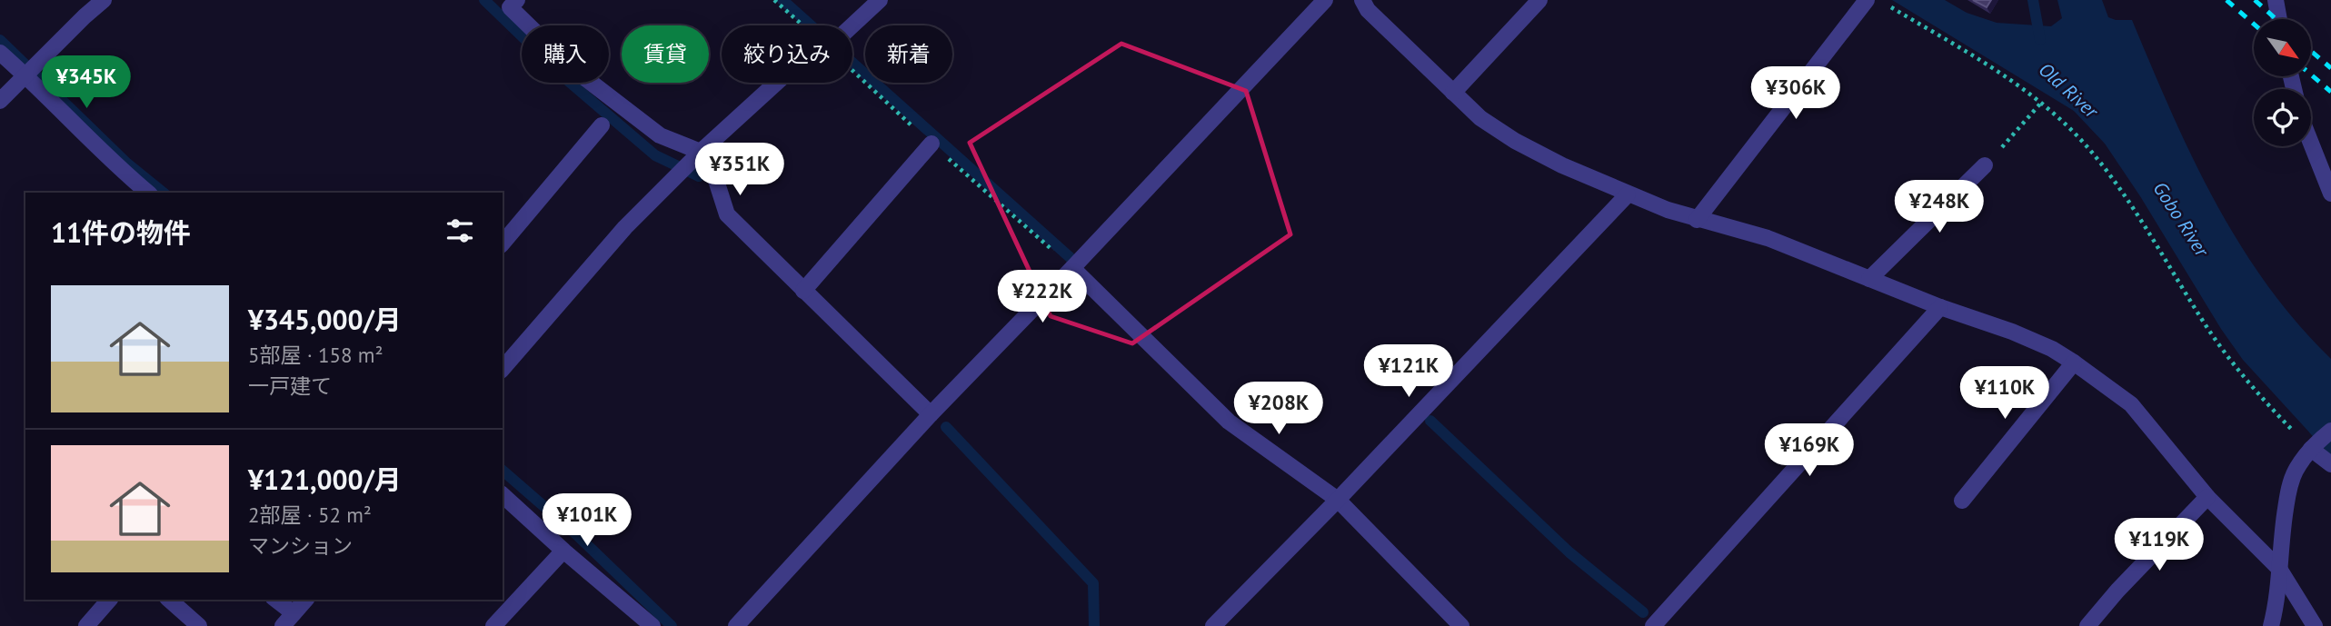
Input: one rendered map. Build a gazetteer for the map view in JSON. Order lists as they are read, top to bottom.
{
  "water": ["Old River", "Gobo River"],
  "north": "bottom right",
  "page": {
    "chip": [
      "購入",
      "賃貸",
      "絞り込み",
      "新着"
    ],
    "price": [
      "¥345K",
      "¥306K",
      "¥351K",
      "¥248K",
      "¥222K",
      "¥121K",
      "¥110K",
      "¥208K",
      "¥169K",
      "¥101K",
      "¥119K"
    ],
    "heading": "11件の物件",
    "list": [
      {
        "name": "¥345,000/月",
        "note": "5部屋 · 158 m² · 一戸建て"
      },
      {
        "name": "¥121,000/月",
        "note": "2部屋 · 52 m² · マンション"
      }
    ]
  }
}
